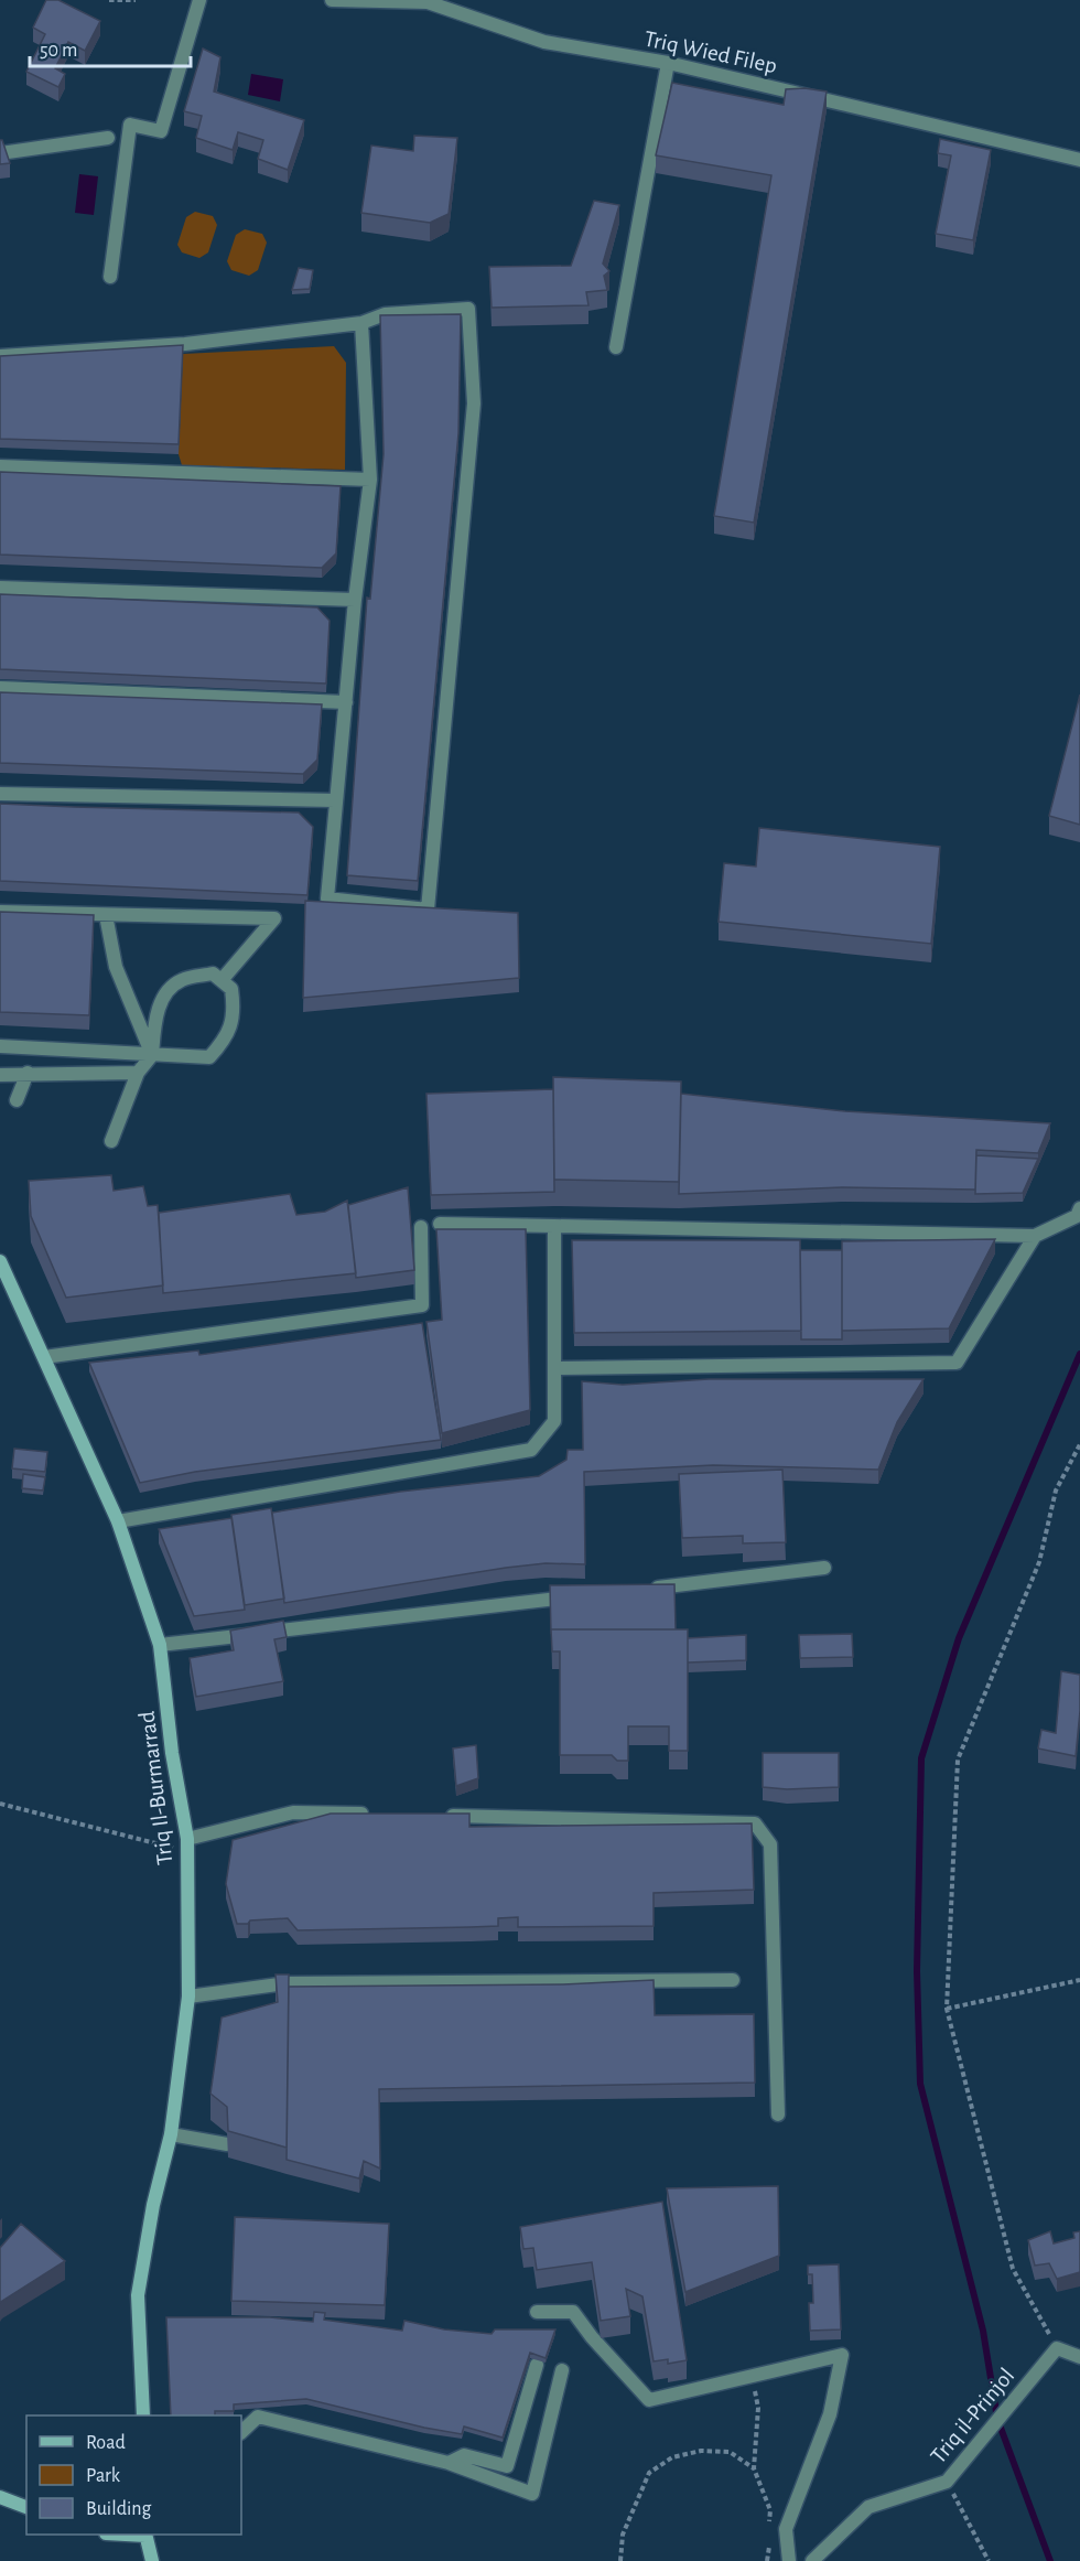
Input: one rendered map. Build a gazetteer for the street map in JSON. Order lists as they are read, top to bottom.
{
  "streets": {
    "street": ["Triq Wied Filep", "Triq Il-Burmarrad", "Triq il-Prinjol"]
  },
  "legend": ["Road", "Park", "Building"],
  "scale_bar": "50 m"
}
